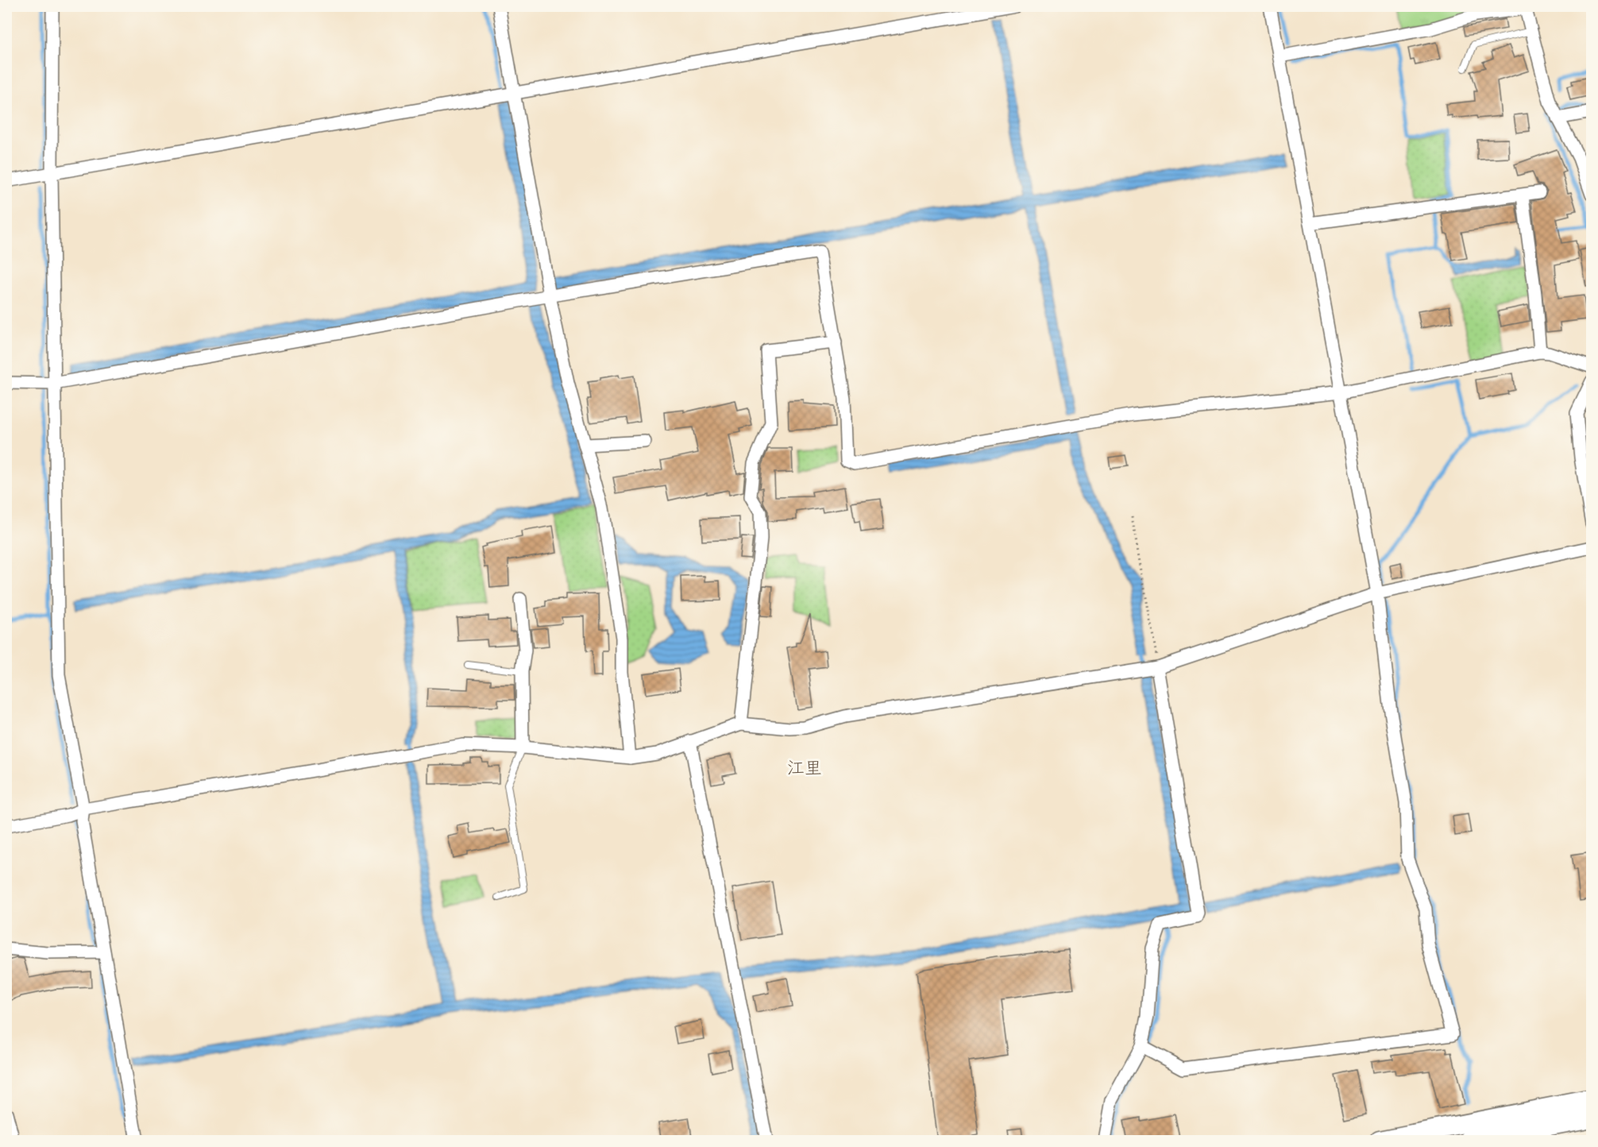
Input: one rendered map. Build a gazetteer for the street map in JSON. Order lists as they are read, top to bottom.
{
  "districts": ["江里"]
}
